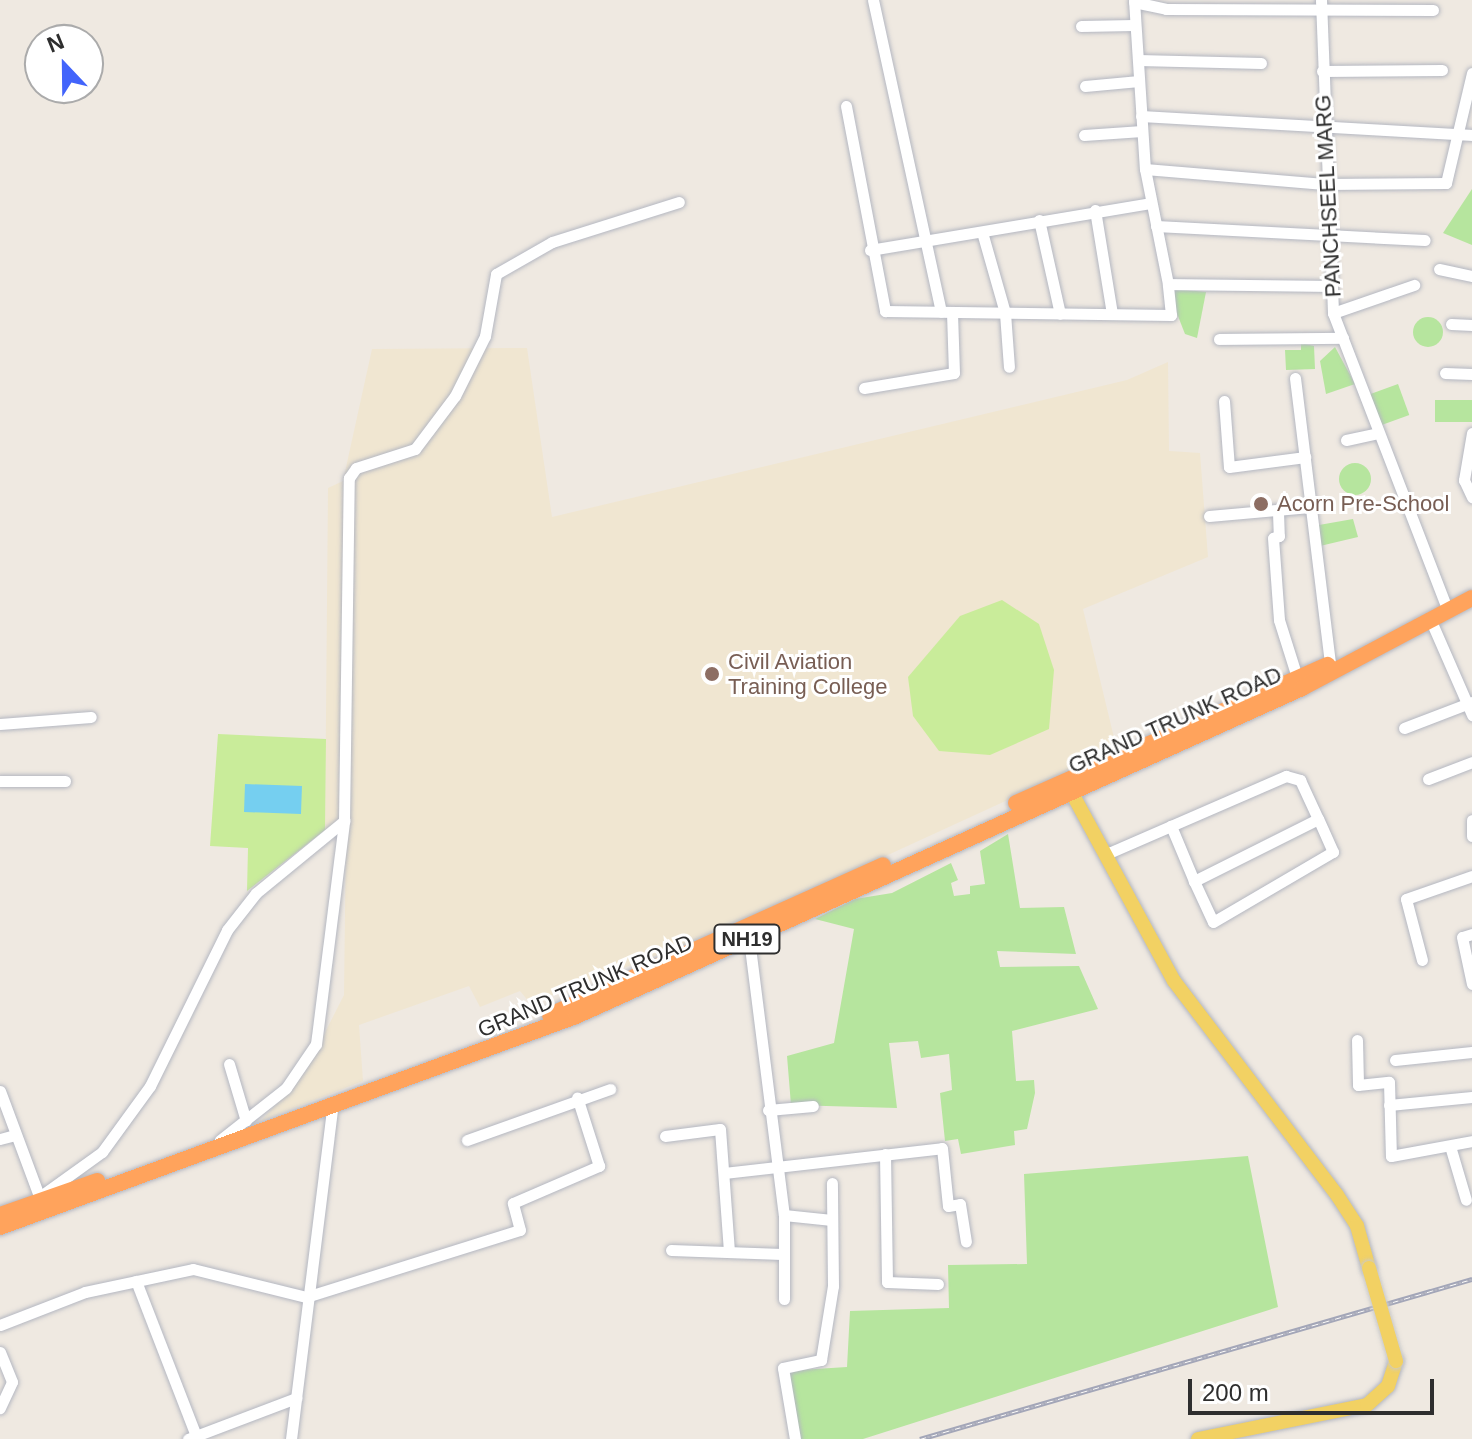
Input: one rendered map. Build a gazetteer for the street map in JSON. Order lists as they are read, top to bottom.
{
  "streets": {
    "highway": ["GRAND TRUNK ROAD", "NH19"],
    "street": ["PANCHSEEL MARG"]
  },
  "crossings": [
    ["PANCHSEEL MARG", "GRAND TRUNK ROAD"]
  ],
  "places": ["Acorn Pre-School", "Civil Aviation Training College"],
  "scale_bar": "200 m",
  "north": "top"
}
